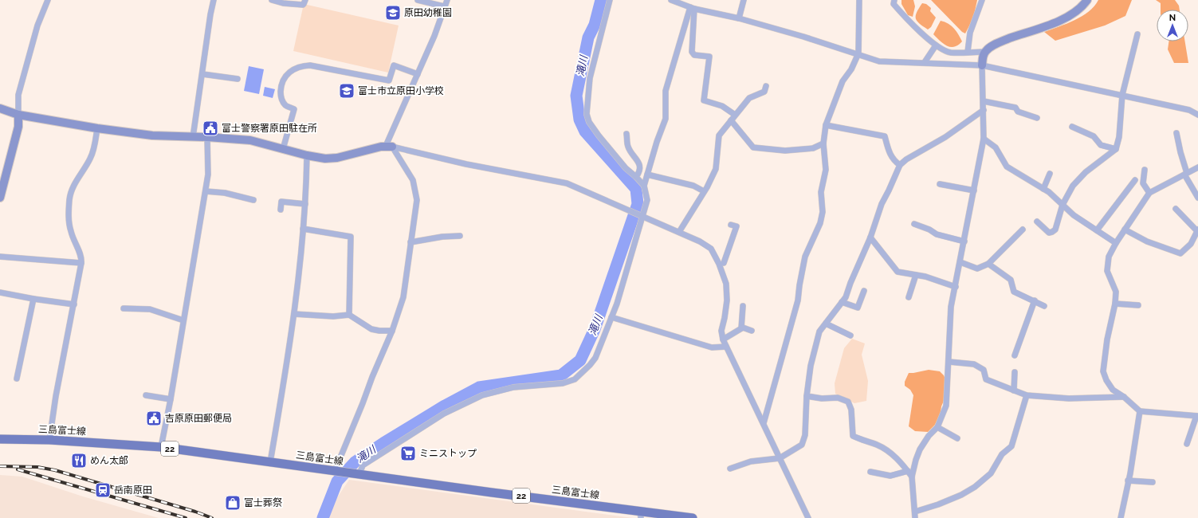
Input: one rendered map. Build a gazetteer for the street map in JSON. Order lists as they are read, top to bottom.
{
  "streets": {
    "main road": ["三島富士線", "22"]
  },
  "water": ["滝川"],
  "places": {
    "school or university": ["原田幼稚園", "富士市立原田小学校"],
    "public building": ["富士警察署原田駐在所", "吉原原田郵便局"],
    "supermarket": ["ミニストップ"],
    "restaurant": ["めん太郎"],
    "station": ["岳南原田"],
    "shop": ["富士葬祭"]
  },
  "north": "top"
}
